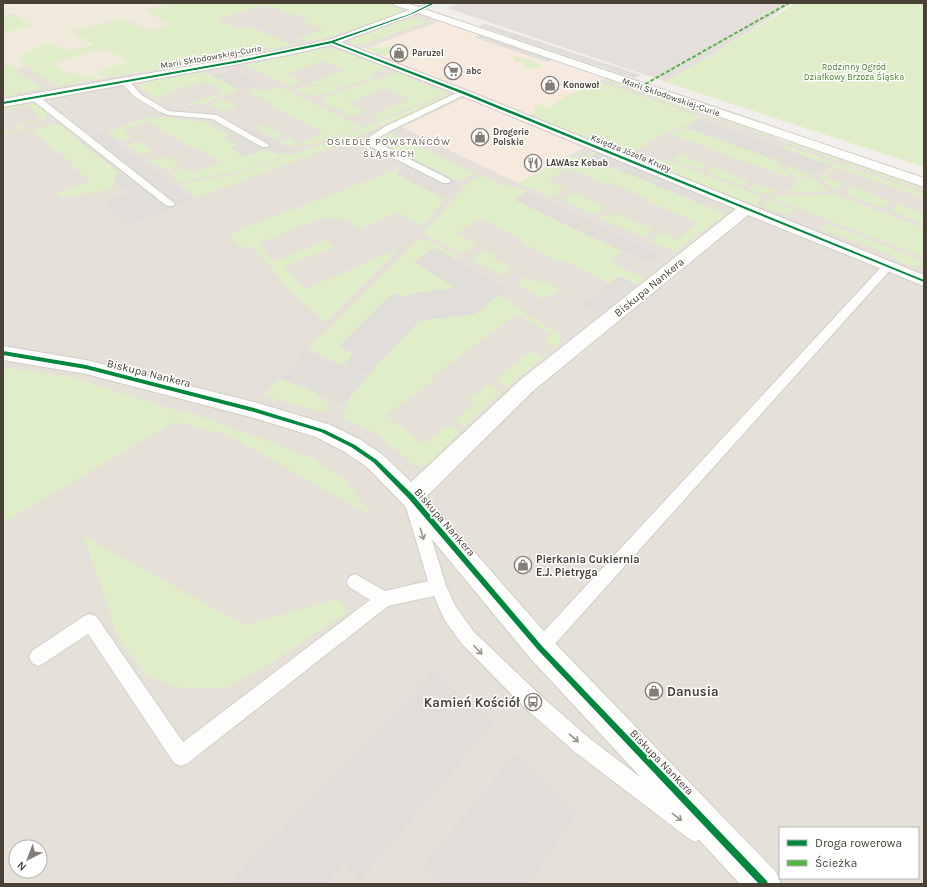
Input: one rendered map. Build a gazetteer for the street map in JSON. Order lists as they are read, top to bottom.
{
  "streets": {
    "street": ["Marii Skłodowskiej-Curie", "Księdza Józefa Krupy", "Biskupa Nankera"]
  },
  "crossings": [
    ["Marii Skłodowskiej-Curie", "Księdza Józefa Krupy"],
    ["Księdza Józefa Krupy", "Biskupa Nankera"]
  ],
  "districts": ["OSIEDLE POWSTAŃCÓW ŚLĄSKICH"],
  "parks": ["Rodzinny Ogród Działkowy Brzoza Śląska"],
  "places": {
    "shop": [
      "Paruzel",
      "Konowoł",
      "Drogerie Polskie",
      "Pierkania Cukiernia E.J. Pietryga",
      "Danusia"
    ],
    "supermarket": ["abc"],
    "restaurant": ["LAWAsz Kebab"],
    "bus stop": ["Kamień Kościół"]
  },
  "legend": ["Droga rowerowa", "Ścieżka"],
  "north": "bottom left"
}
